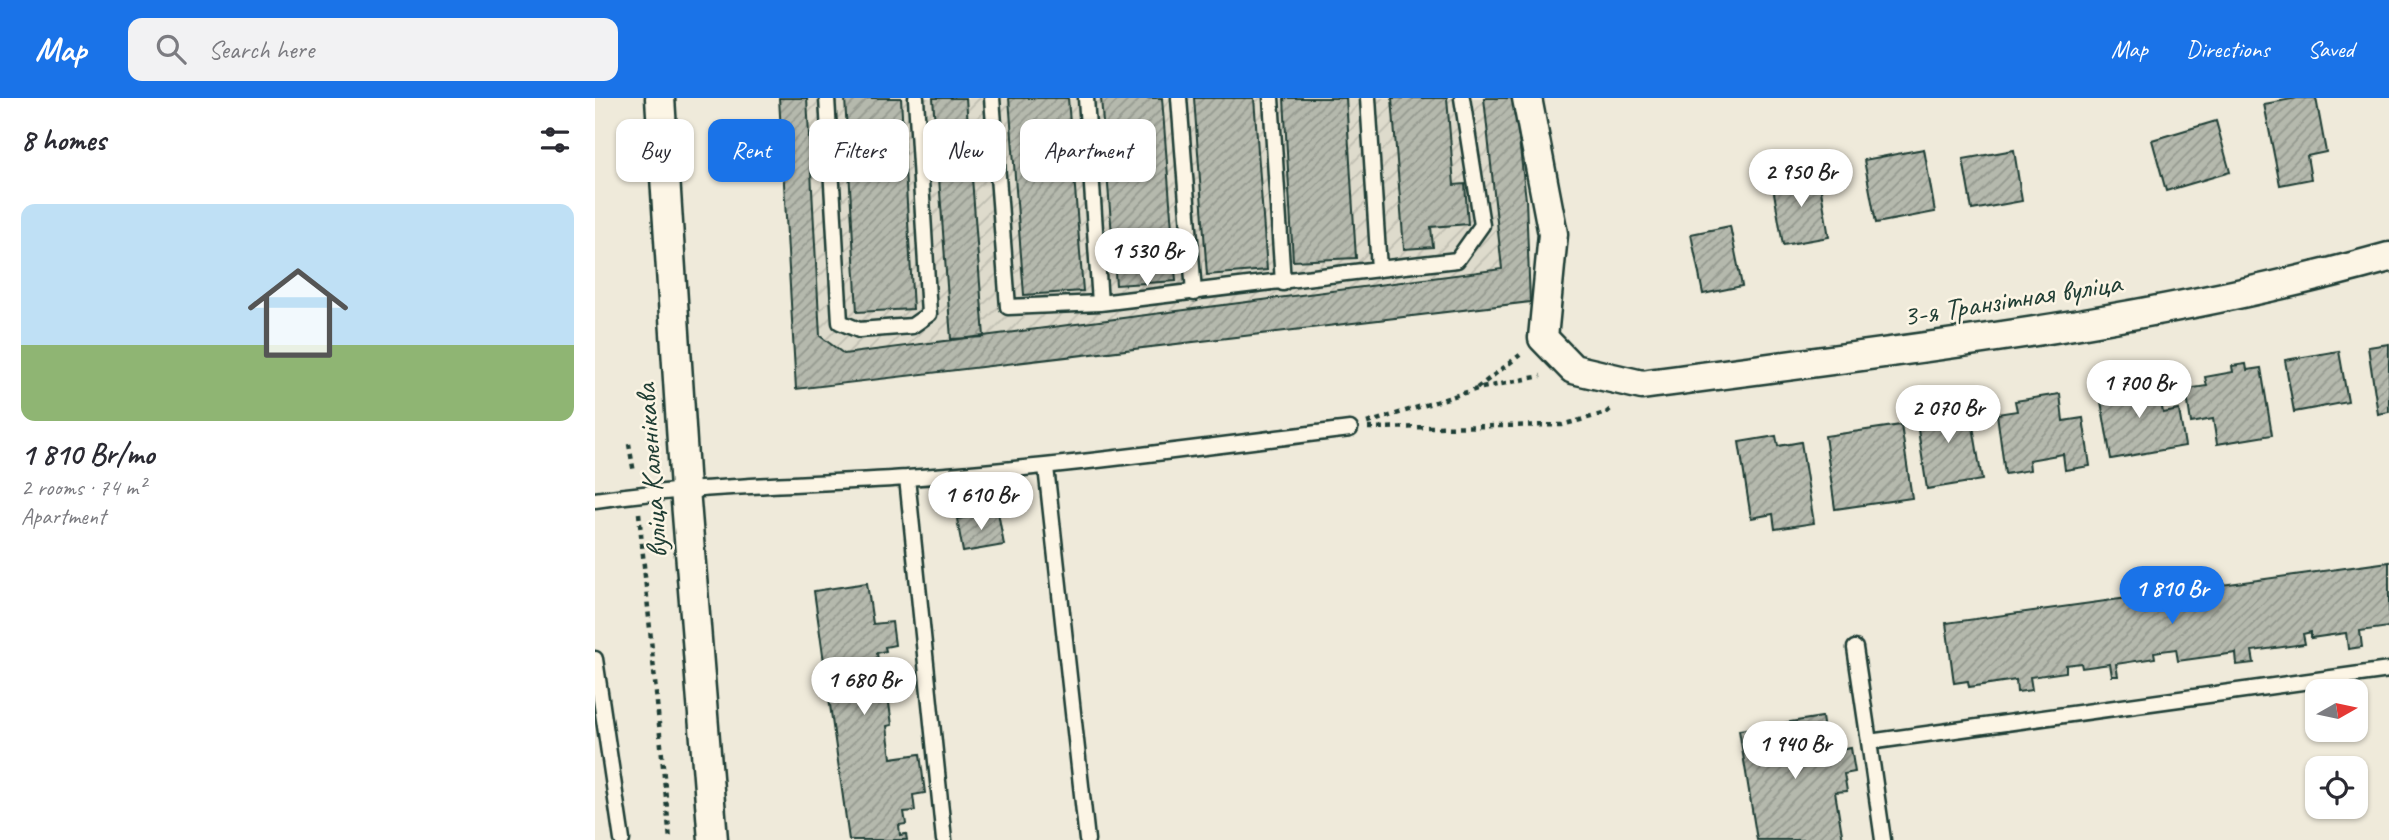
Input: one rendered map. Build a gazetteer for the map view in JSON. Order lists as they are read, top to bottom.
{
  "streets": {
    "street": ["3-я Транзітная вуліца", "вуліца Каленікава"]
  },
  "north": "right",
  "page": {
    "header": "Map",
    "search": "Search here",
    "nav": ["Map", "Directions", "Saved"],
    "heading": "8 homes",
    "chip": [
      "Buy",
      "Rent",
      "Filters",
      "New",
      "Apartment"
    ],
    "price": [
      "2 950 Br",
      "1 530 Br",
      "1 700 Br",
      "2 070 Br",
      "1 610 Br",
      "1 810 Br",
      "1 680 Br",
      "1 940 Br"
    ],
    "list": [
      {
        "name": "1 810 Br/mo",
        "note": "2 rooms · 74 m² · Apartment"
      }
    ]
  }
}
